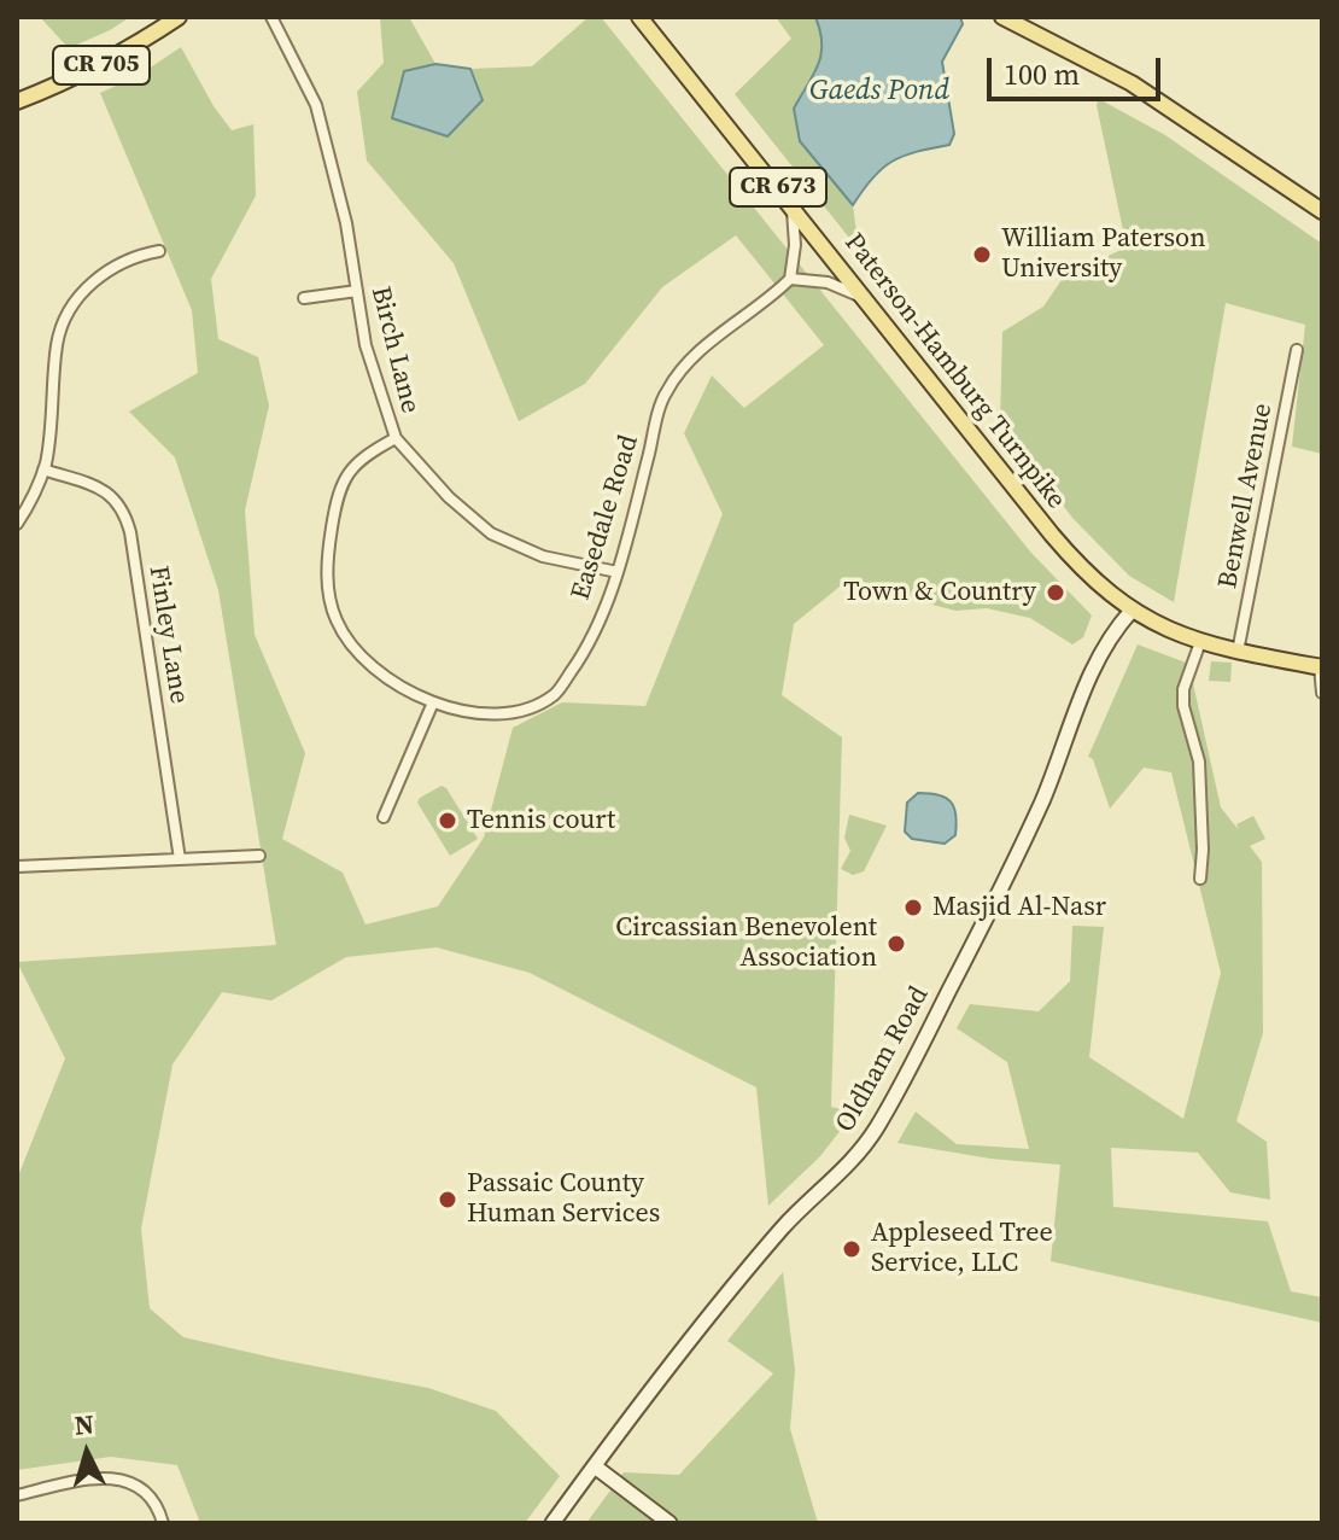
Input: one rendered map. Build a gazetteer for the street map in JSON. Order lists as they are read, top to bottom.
{
  "streets": {
    "main road": ["CR 705", "CR 673", "Paterson-Hamburg Turnpike"],
    "street": [
      "Birch Lane",
      "Benwell Avenue",
      "Easedale Road",
      "Finley Lane",
      "Oldham Road"
    ]
  },
  "crossings": [
    ["CR 673", "Paterson-Hamburg Turnpike"],
    ["CR 673", "Benwell Avenue"],
    ["CR 673", "Oldham Road"],
    ["Birch Lane", "Easedale Road"],
    ["Paterson-Hamburg Turnpike", "Oldham Road"]
  ],
  "water": ["Gaeds Pond"],
  "places": [
    "William Paterson University",
    "Town & Country",
    "Tennis court",
    "Masjid Al-Nasr",
    "Circassian Benevolent Association",
    "Passaic County Human Services",
    "Appleseed Tree Service, LLC"
  ],
  "scale_bar": "100 m",
  "north": "top"
}
